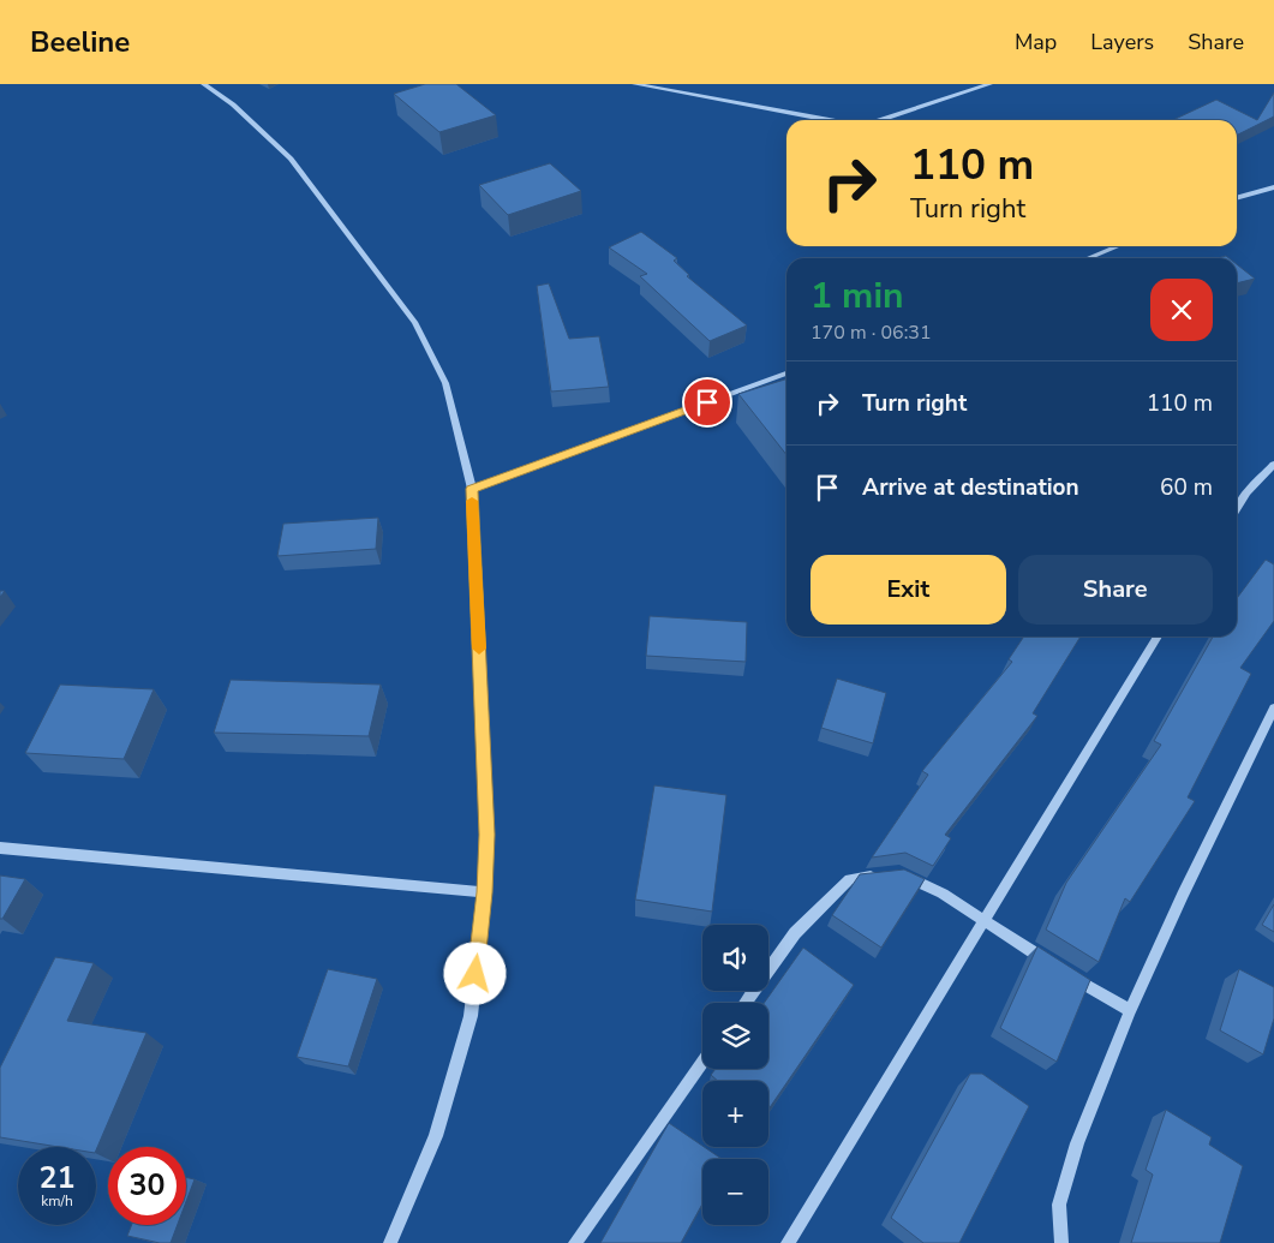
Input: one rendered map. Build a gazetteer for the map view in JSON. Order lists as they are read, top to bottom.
{
  "page": {
    "header": "Beeline",
    "nav": ["Map", "Layers", "Share"],
    "turn": ["110 m", "Turn right"],
    "heading": ["1 min", "170 m · 06:31"],
    "list": [
      {
        "name": "Turn right",
        "value": "110 m"
      },
      {
        "name": "Arrive at destination",
        "value": "60 m"
      }
    ],
    "buttons": ["Exit", "Share"],
    "map_buttons": ["+", "−"],
    "speed": "21 km/h",
    "limit": "30"
  }
}
